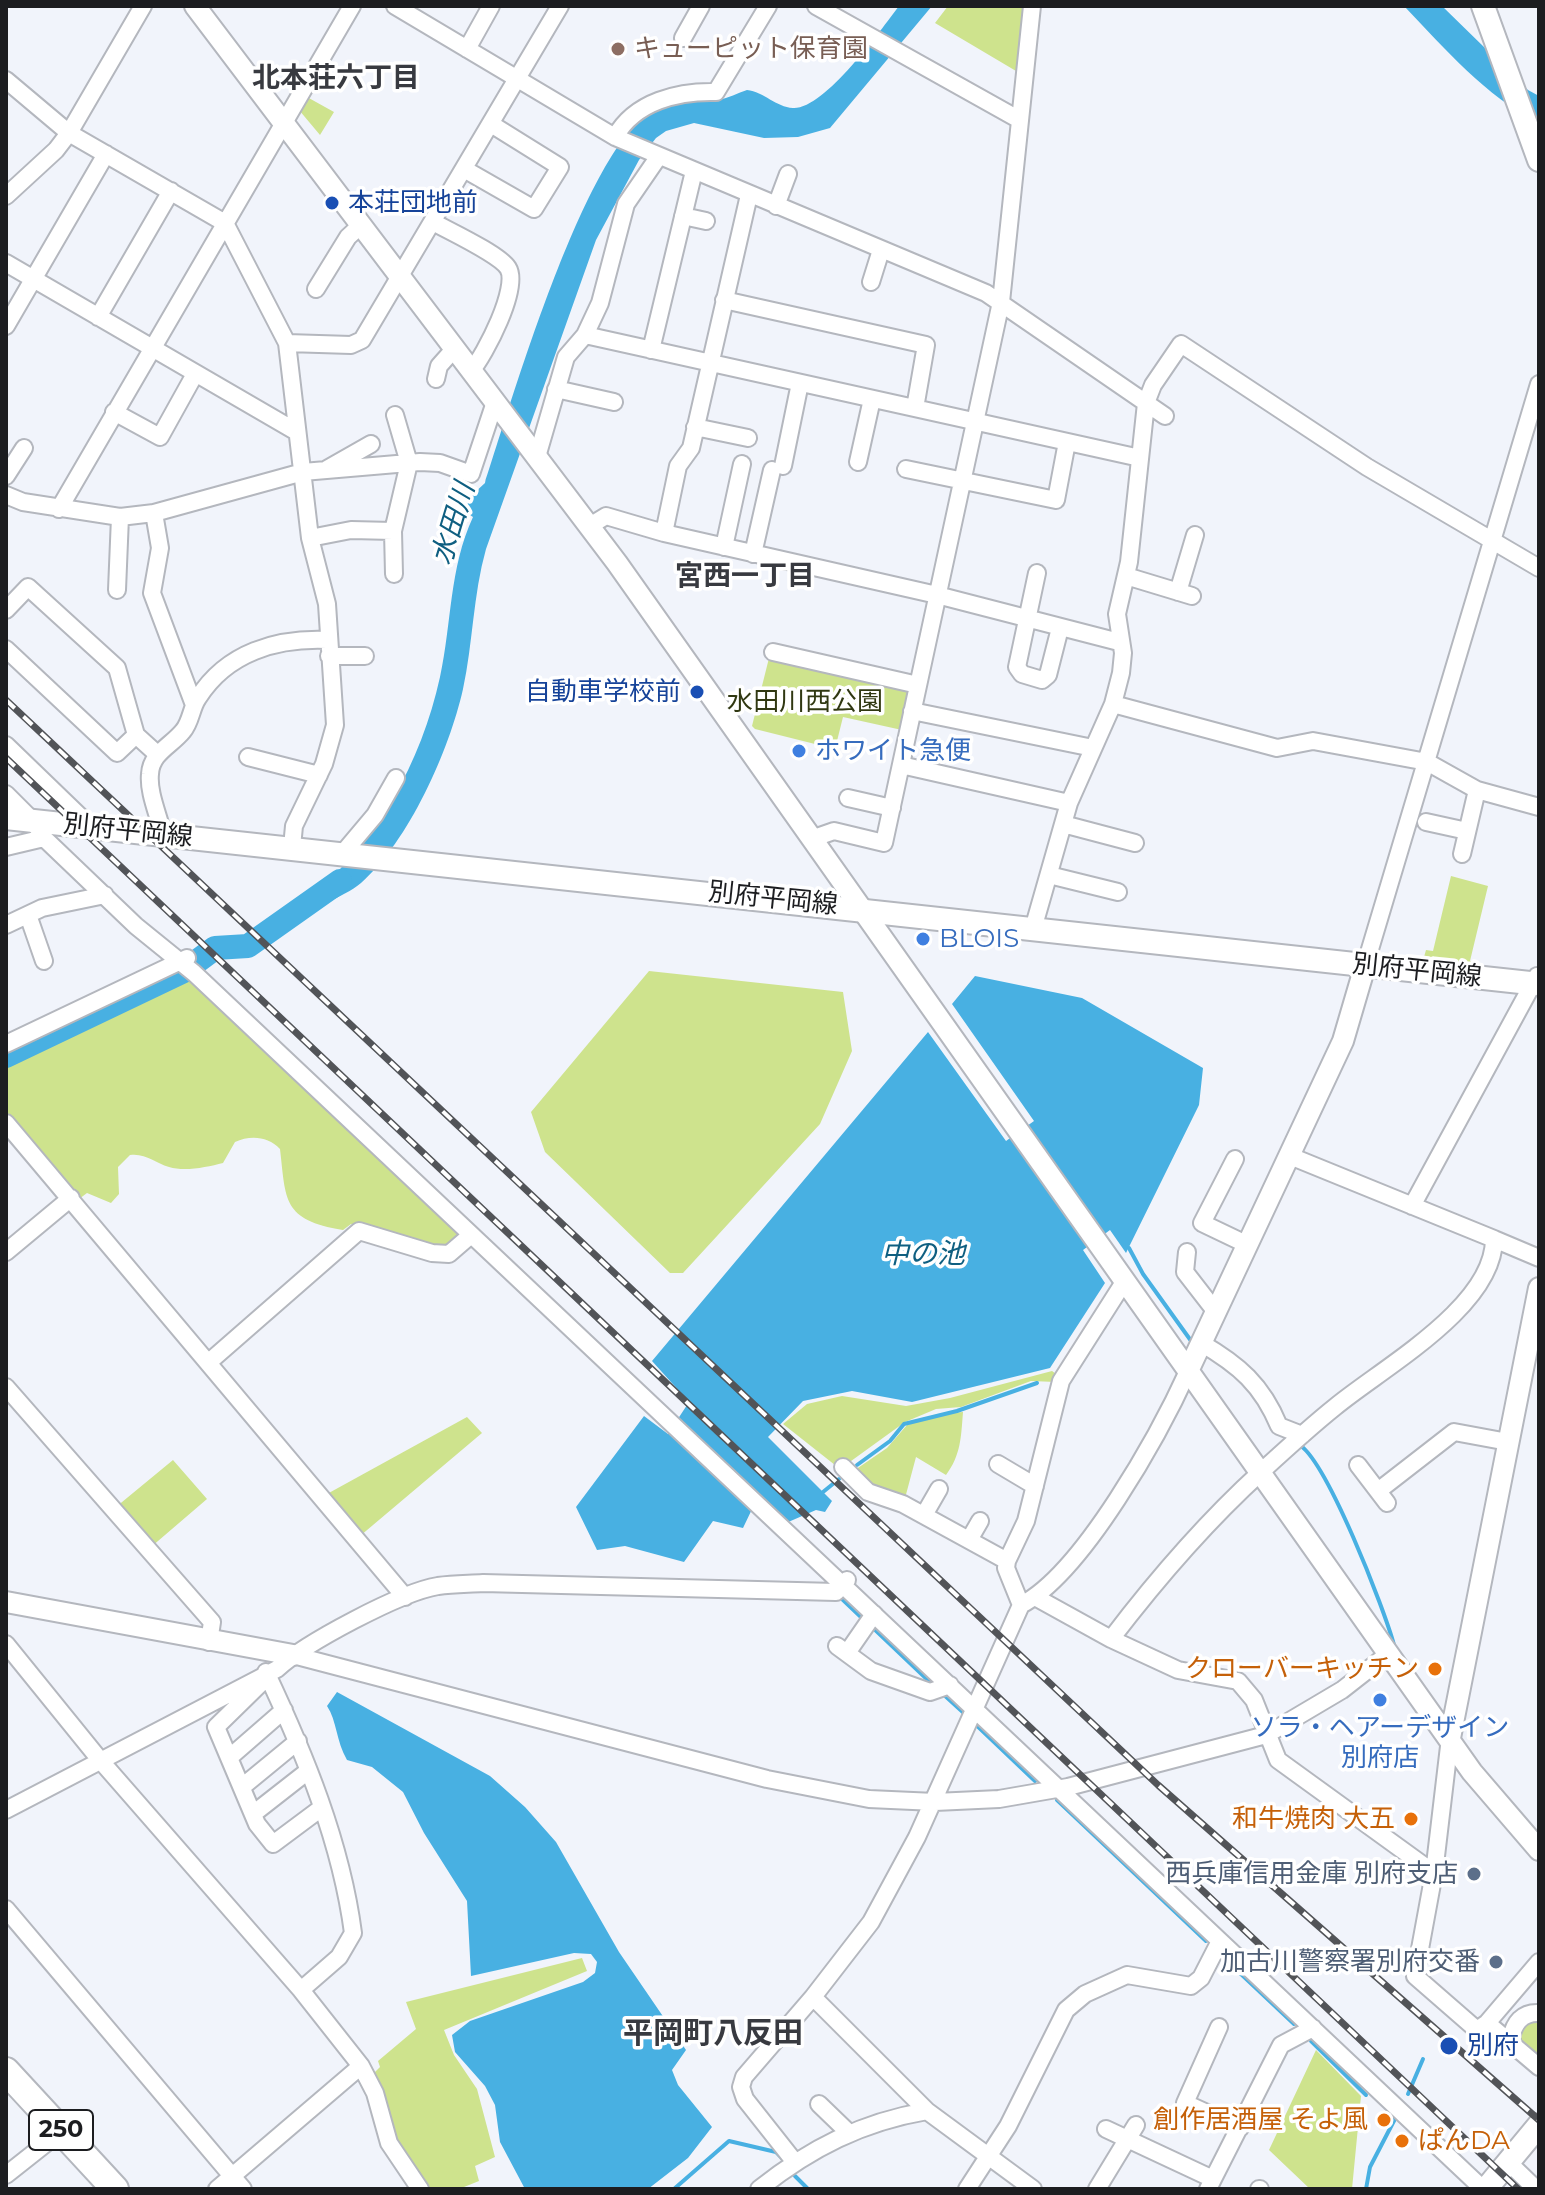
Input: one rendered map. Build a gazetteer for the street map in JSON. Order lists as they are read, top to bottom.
{
  "streets": {
    "highway": ["250"],
    "main road": ["別府平岡線"]
  },
  "districts": ["北本荘六丁目", "宮西一丁目", "平岡町八反田"],
  "water": ["水田川", "中の池"],
  "parks": ["水田川西公園"],
  "places": [
    "キューピット保育園",
    "本荘団地前",
    "自動車学校前",
    "ホワイト急便",
    "BLOIS",
    "クローバーキッチン",
    "ソラ・ヘアーデザイン 別府店",
    "和牛焼肉 大五",
    "西兵庫信用金庫 別府支店",
    "加古川警察署別府交番",
    "別府",
    "創作居酒屋 そよ風",
    "ぱんDA"
  ]
}
